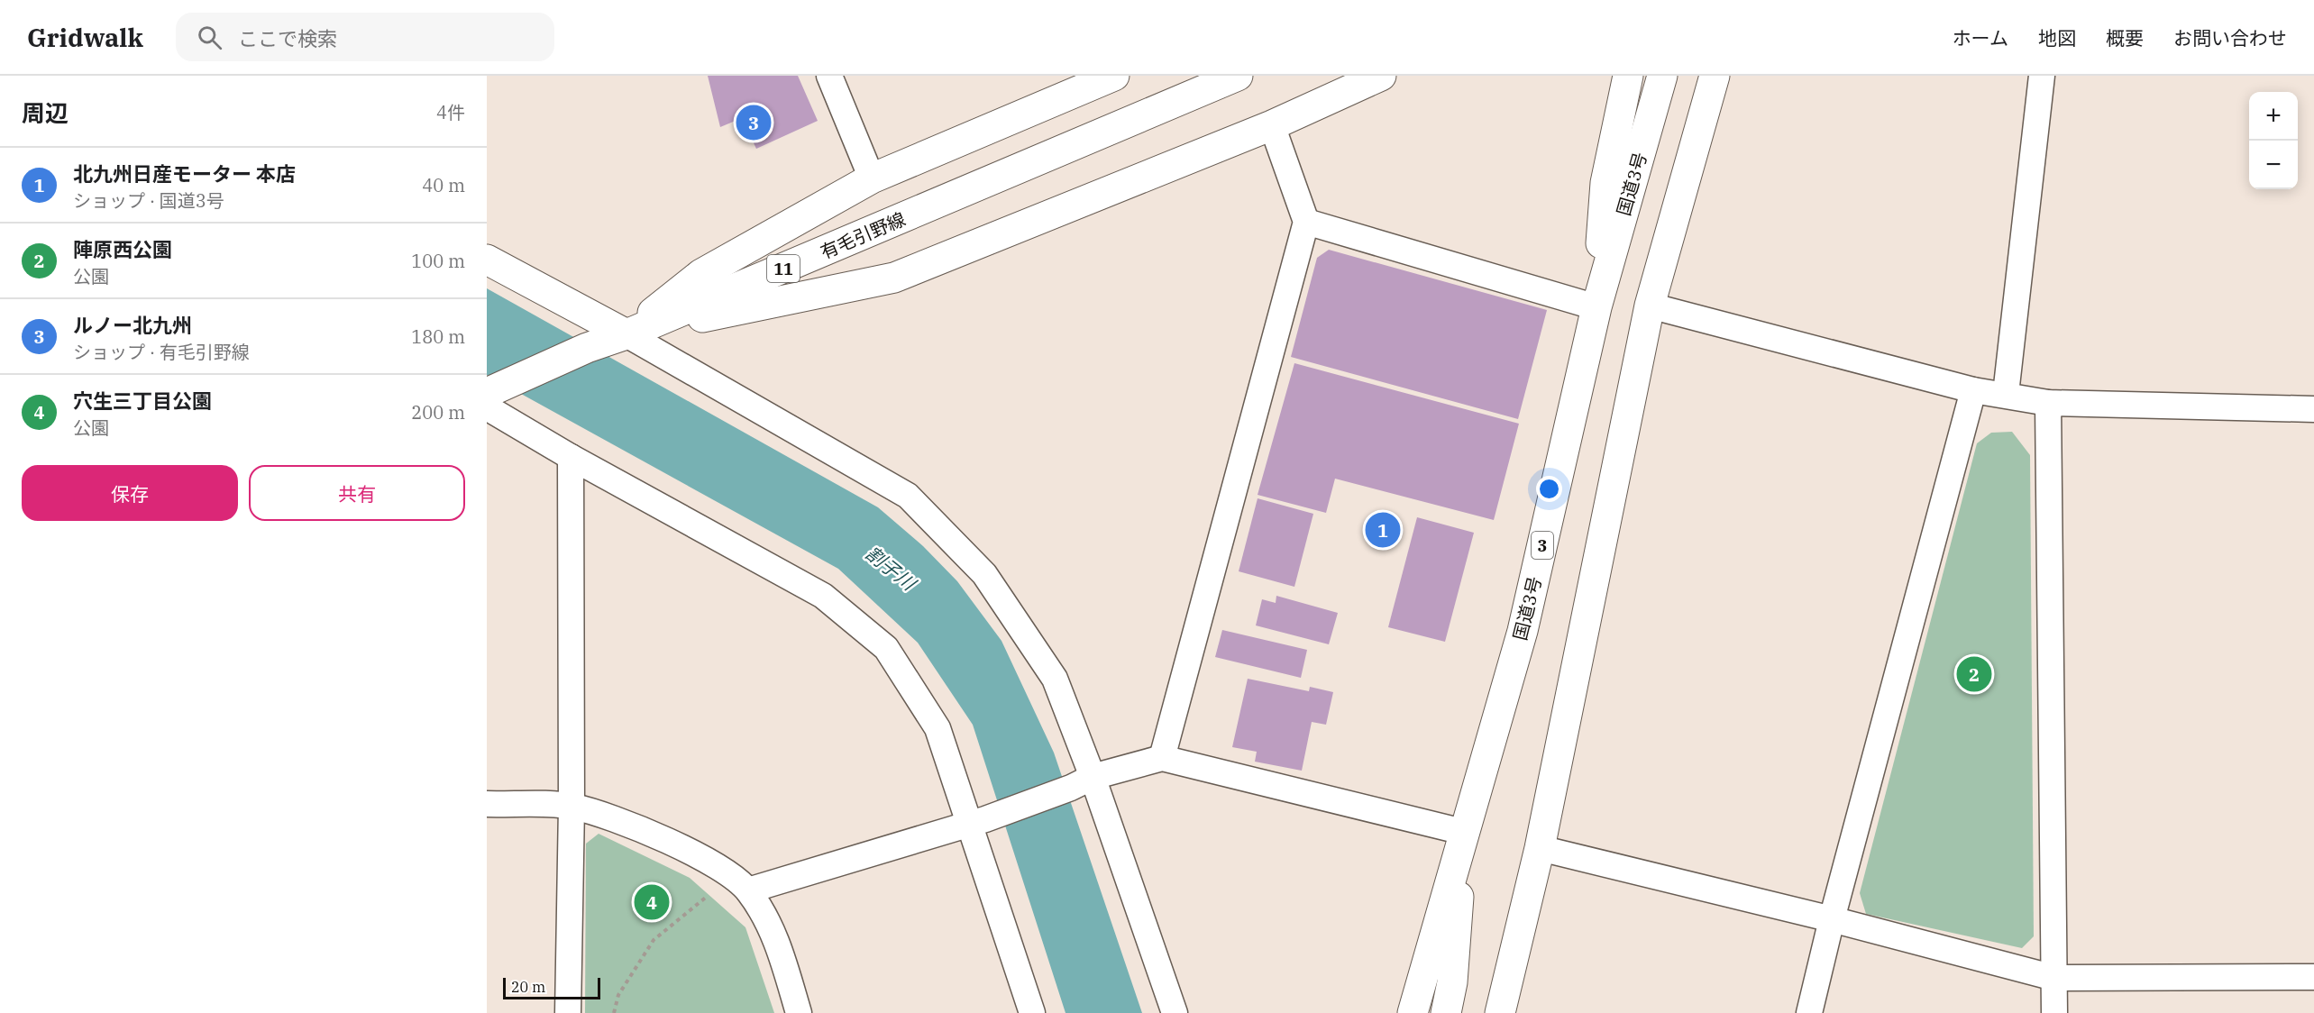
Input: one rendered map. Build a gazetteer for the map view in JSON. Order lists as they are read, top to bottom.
{
  "streets": {
    "main road": [
      "国道3号",
      "有毛引野線",
      "11",
      "3"
    ]
  },
  "crossings": [
    ["国道3号", "3"]
  ],
  "water": ["割子川"],
  "scale_bar": "20 m",
  "page": {
    "header": "Gridwalk",
    "search": "ここで検索",
    "nav": [
      "ホーム",
      "地図",
      "概要",
      "お問い合わせ"
    ],
    "heading": ["周辺", "4件"],
    "map_buttons": ["+", "−"],
    "pins": [
      "3",
      "1",
      "2",
      "4"
    ],
    "list": [
      {
        "mark": "1",
        "name": "北九州日産モーター 本店",
        "note": "ショップ · 国道3号",
        "value": "40 m"
      },
      {
        "mark": "2",
        "name": "陣原西公園",
        "note": "公園",
        "value": "100 m"
      },
      {
        "mark": "3",
        "name": "ルノー北九州",
        "note": "ショップ · 有毛引野線",
        "value": "180 m"
      },
      {
        "mark": "4",
        "name": "穴生三丁目公園",
        "note": "公園",
        "value": "200 m"
      }
    ],
    "buttons": ["保存", "共有"],
    "scale": "20 m"
  }
}
